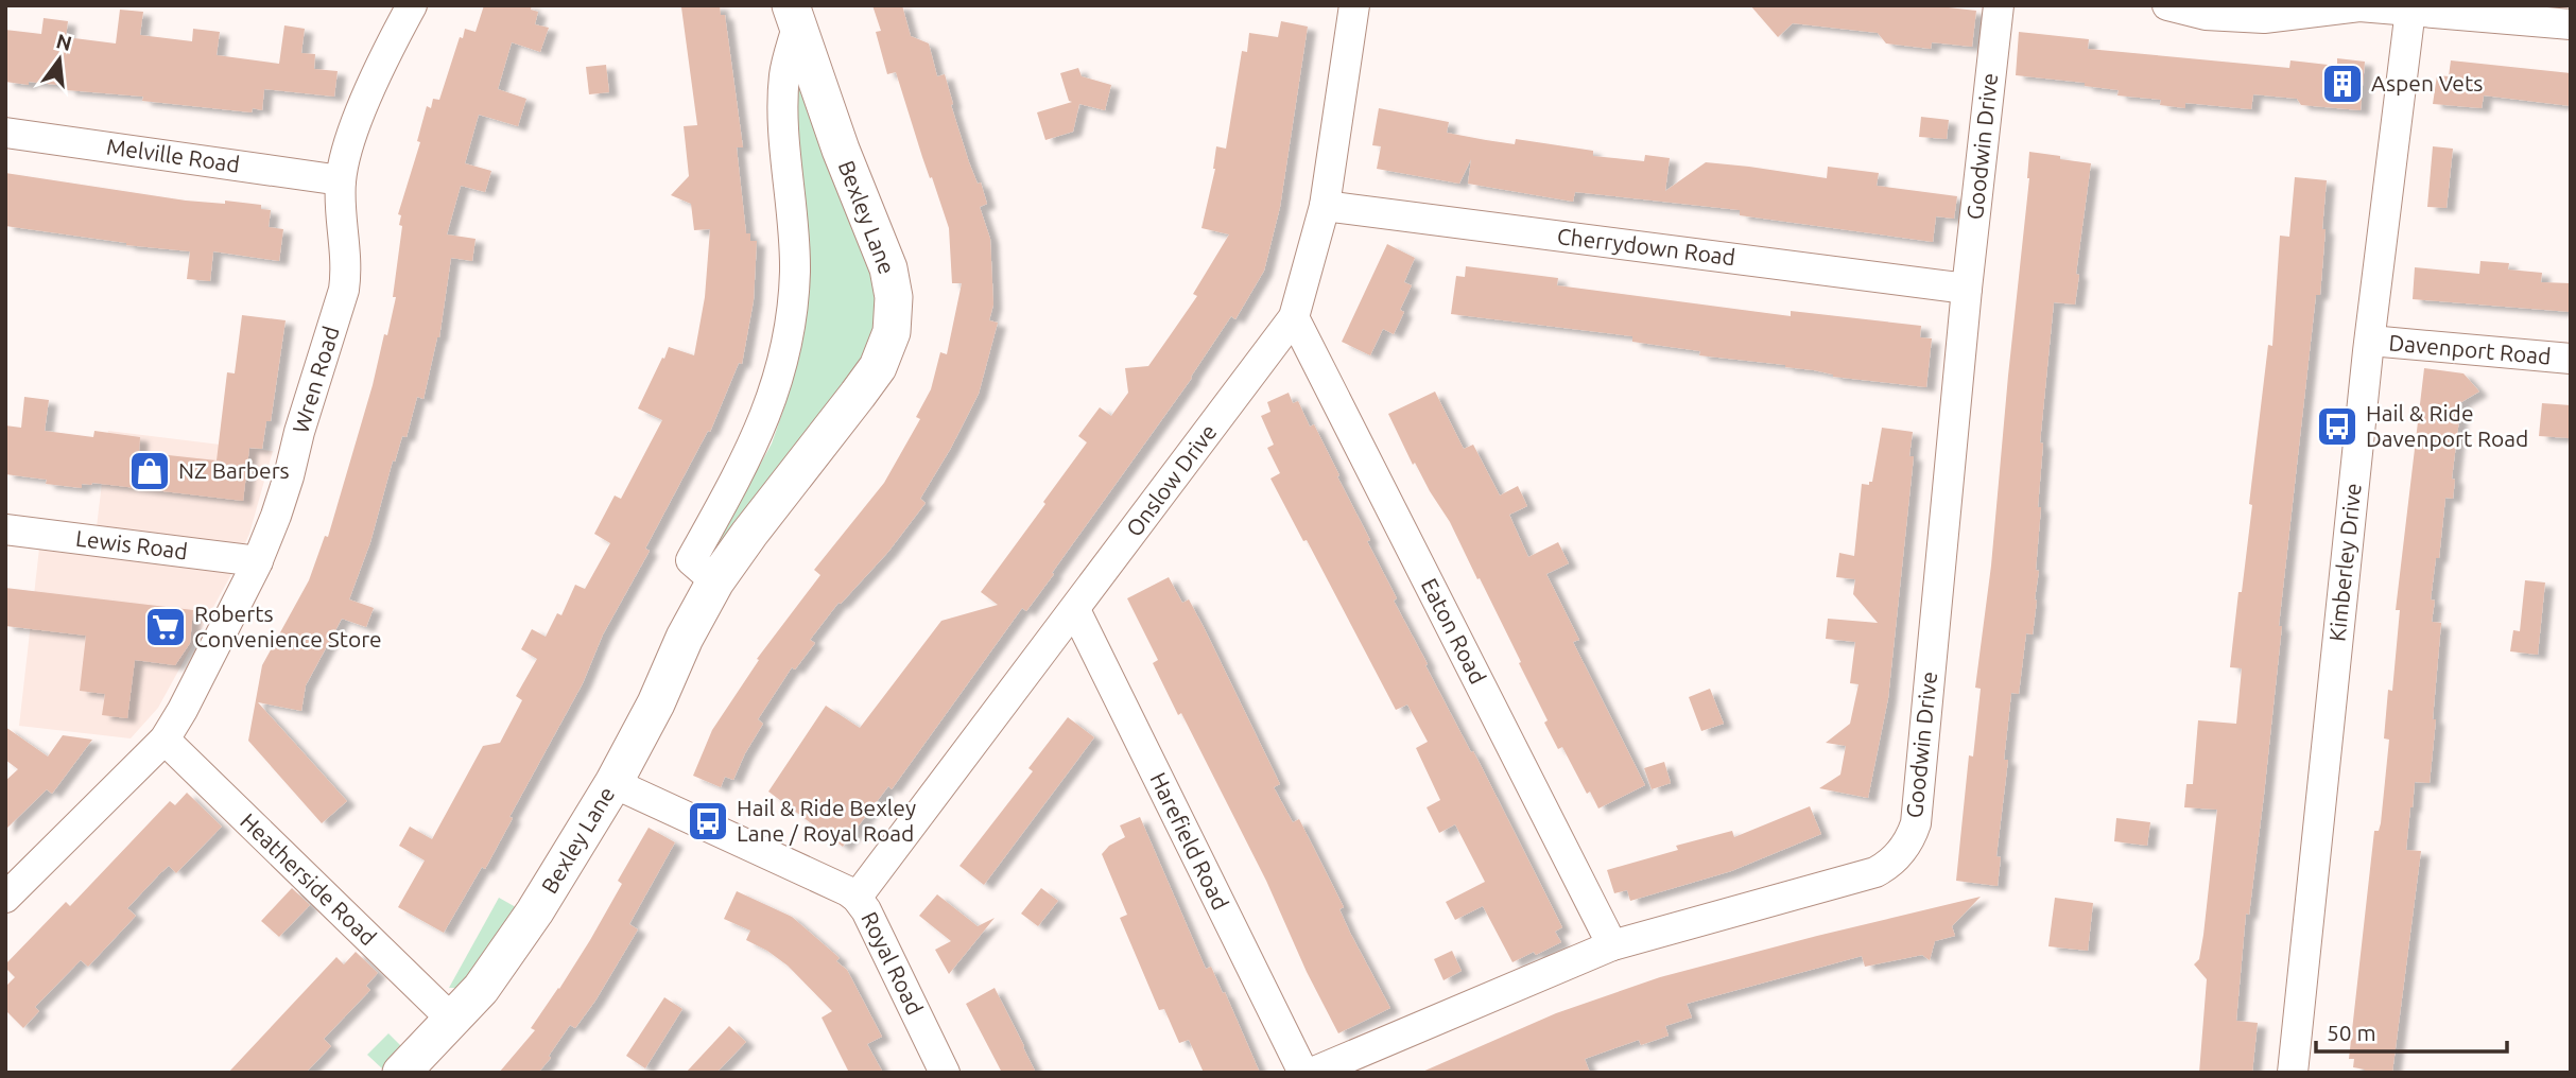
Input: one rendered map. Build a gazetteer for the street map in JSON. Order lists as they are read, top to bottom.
{
  "streets": {
    "street": [
      "Goodwin Drive",
      "Melville Road",
      "Bexley Lane",
      "Cherrydown Road",
      "Davenport Road",
      "Wren Road",
      "Onslow Drive",
      "Lewis Road",
      "Kimberley Drive",
      "Eaton Road",
      "Harefield Road",
      "Heatherside Road",
      "Royal Road"
    ]
  },
  "crossings": [
    ["Goodwin Drive", "Cherrydown Road"],
    ["Goodwin Drive", "Eaton Road"],
    ["Melville Road", "Wren Road"],
    ["Bexley Lane", "Heatherside Road"],
    ["Bexley Lane", "Royal Road"],
    ["Cherrydown Road", "Onslow Drive"],
    ["Davenport Road", "Kimberley Drive"],
    ["Wren Road", "Lewis Road"],
    ["Wren Road", "Heatherside Road"],
    ["Onslow Drive", "Eaton Road"],
    ["Onslow Drive", "Harefield Road"],
    ["Onslow Drive", "Royal Road"]
  ],
  "places": {
    "building": ["Aspen Vets"],
    "bus stop": ["Hail & Ride Davenport Road", "Hail & Ride Bexley Lane / Royal Road"],
    "shop": ["NZ Barbers"],
    "supermarket": ["Roberts Convenience Store"]
  },
  "scale_bar": "50 m",
  "north": "top"
}
